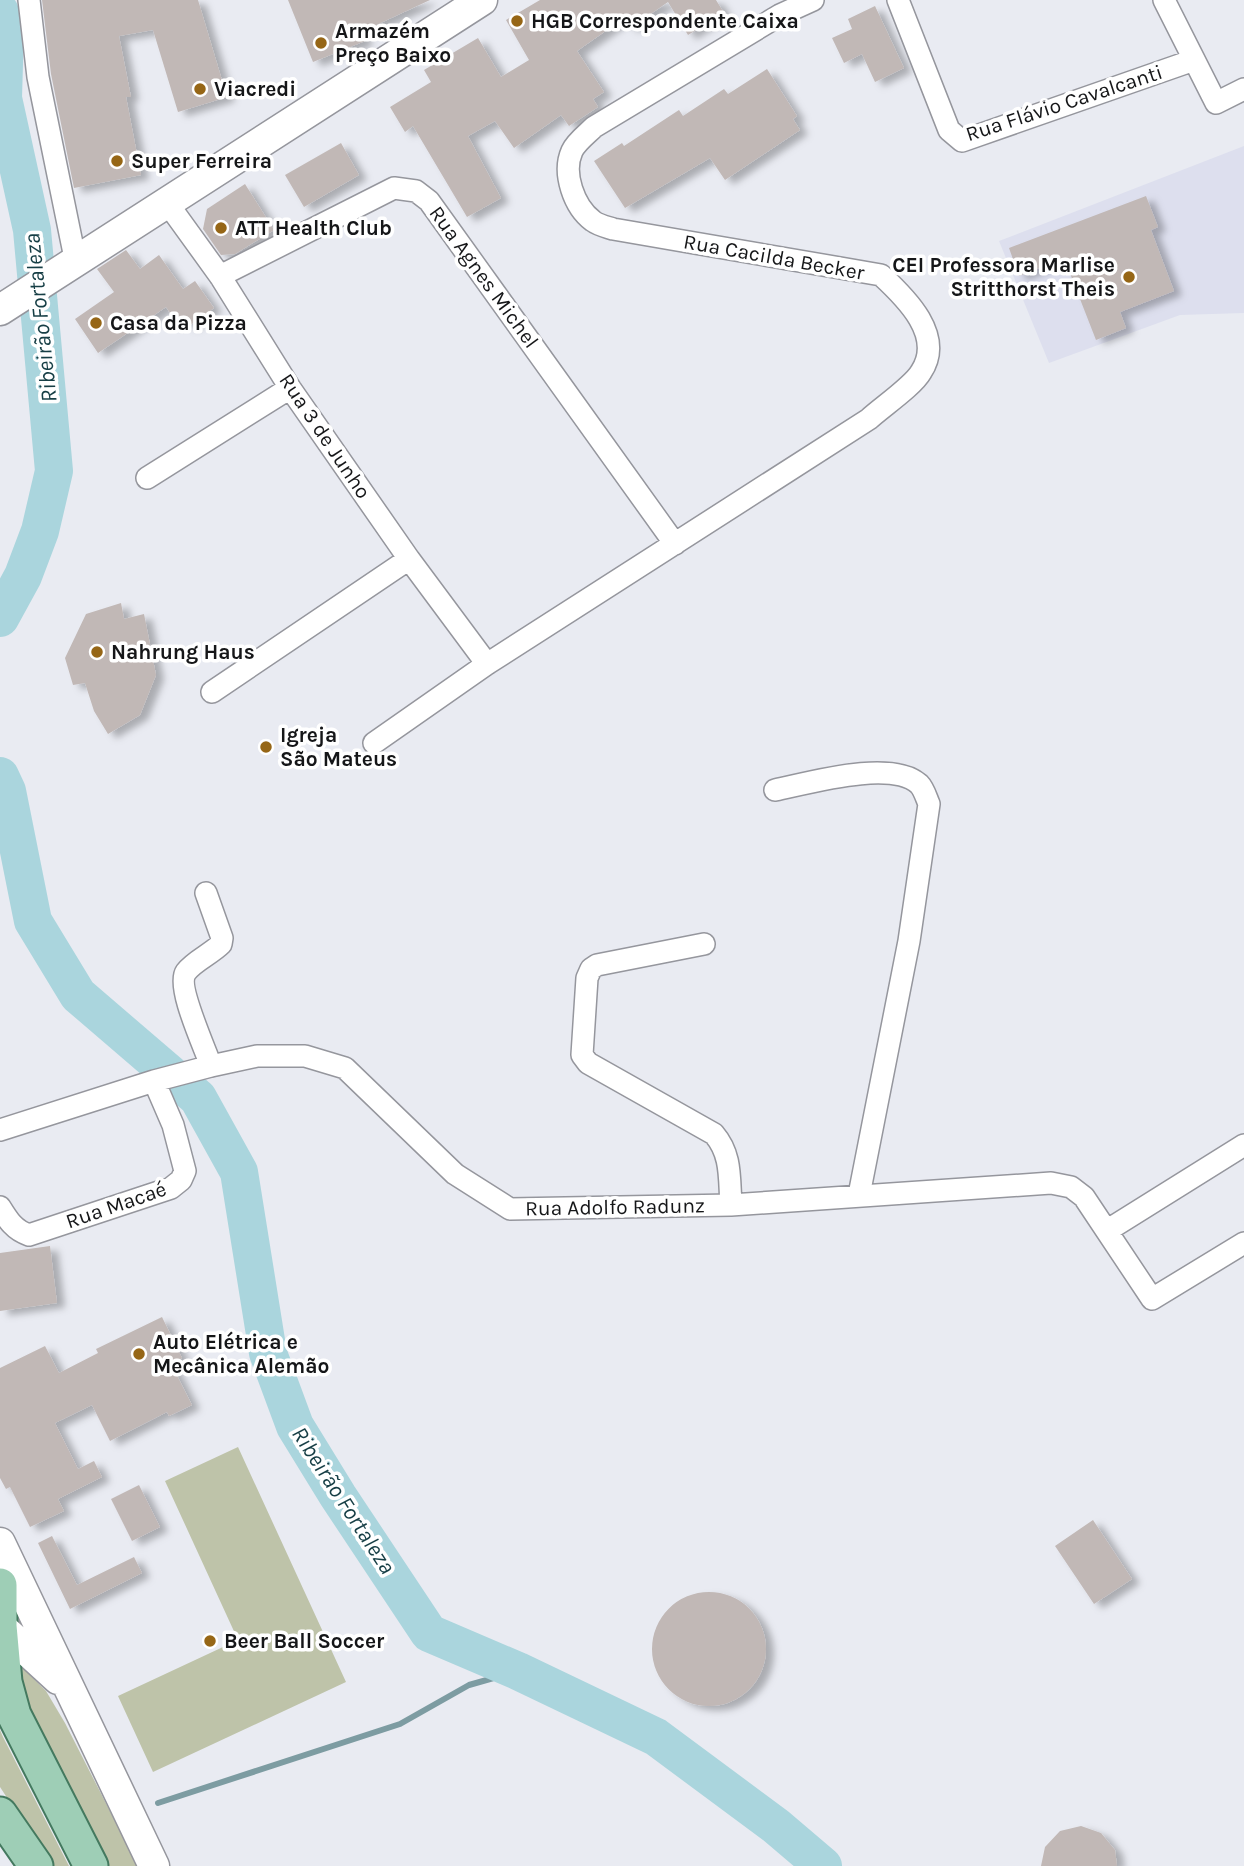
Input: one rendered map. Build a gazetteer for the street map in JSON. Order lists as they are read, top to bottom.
{
  "streets": {
    "street": [
      "Rua Flávio Cavalcanti",
      "Rua Cacilda Becker",
      "Rua Agnes Michel",
      "Rua 3 de Junho",
      "Rua Macaé",
      "Rua Adolfo Radunz"
    ]
  },
  "crossings": [
    ["Rua Cacilda Becker", "Rua Agnes Michel"],
    ["Rua Cacilda Becker", "Rua 3 de Junho"],
    ["Rua Agnes Michel", "Rua 3 de Junho"],
    ["Rua Macaé", "Rua Adolfo Radunz"]
  ],
  "water": ["Ribeirão Fortaleza"],
  "places": [
    "HGB Correspondente Caixa",
    "Armazém Preço Baixo",
    "Viacredi",
    "Super Ferreira",
    "ATT Health Club",
    "CEI Professora Marlise Stritthorst Theis",
    "Casa da Pizza",
    "Nahrung Haus",
    "Igreja São Mateus",
    "Auto Elétrica e Mecânica Alemão",
    "Beer Ball Soccer"
  ]
}
